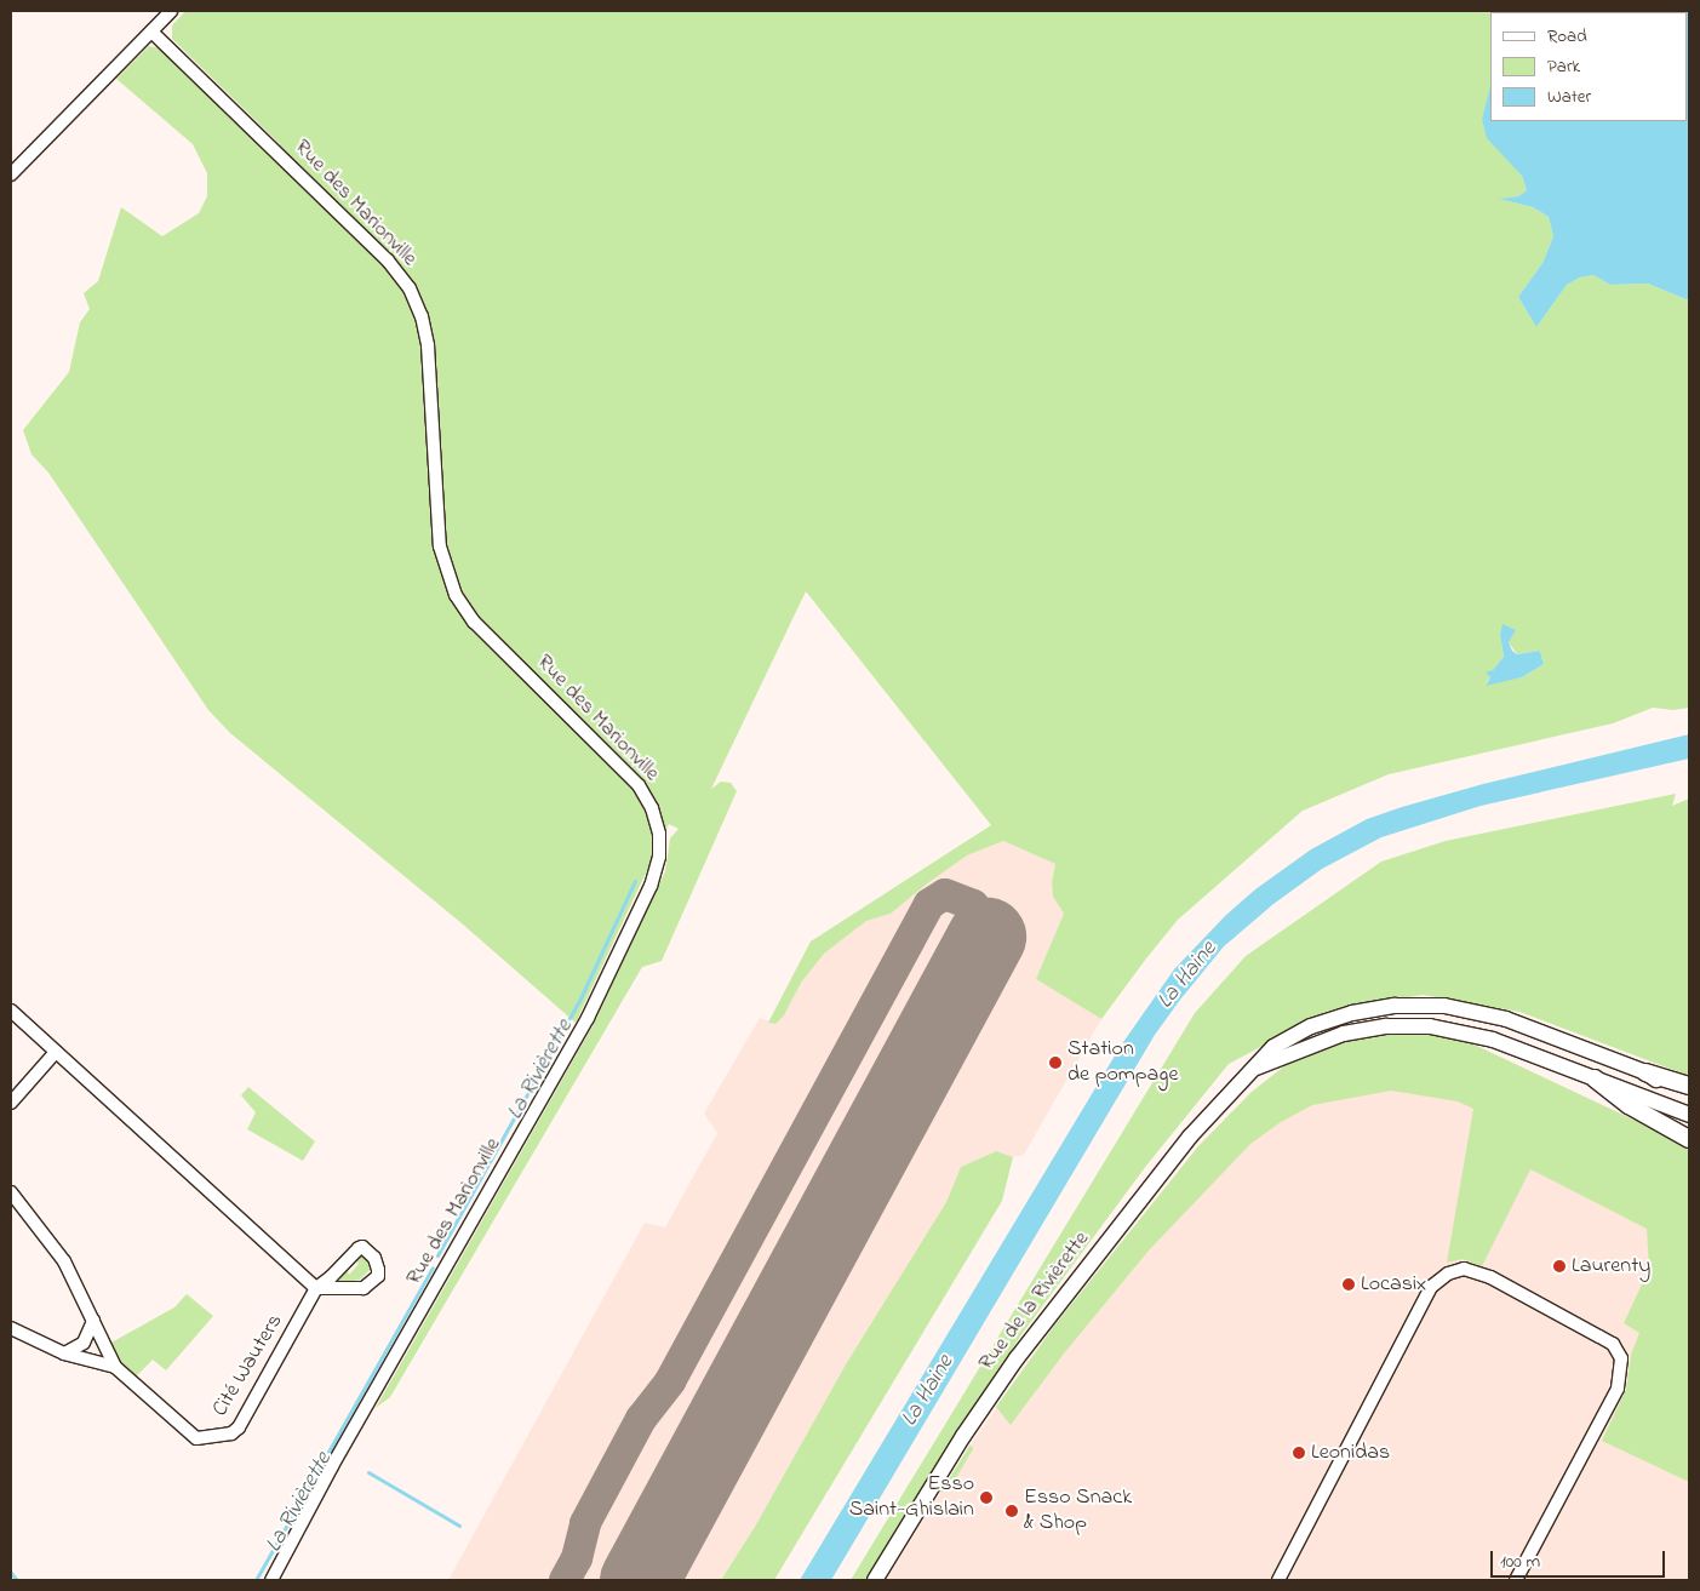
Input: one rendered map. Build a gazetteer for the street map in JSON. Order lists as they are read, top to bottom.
{
  "streets": {
    "main road": ["Rue de la Rivièrette"],
    "street": ["Rue des Marionville", "Cité Wauters"]
  },
  "water": ["La Haine", "La Rivièrette"],
  "places": [
    "Station de pompage",
    "Laurenty",
    "Locasix",
    "Leonidas",
    "Esso Saint-Ghislain",
    "Esso Snack & Shop"
  ],
  "legend": ["Road", "Park", "Water"],
  "scale_bar": "100 m"
}
